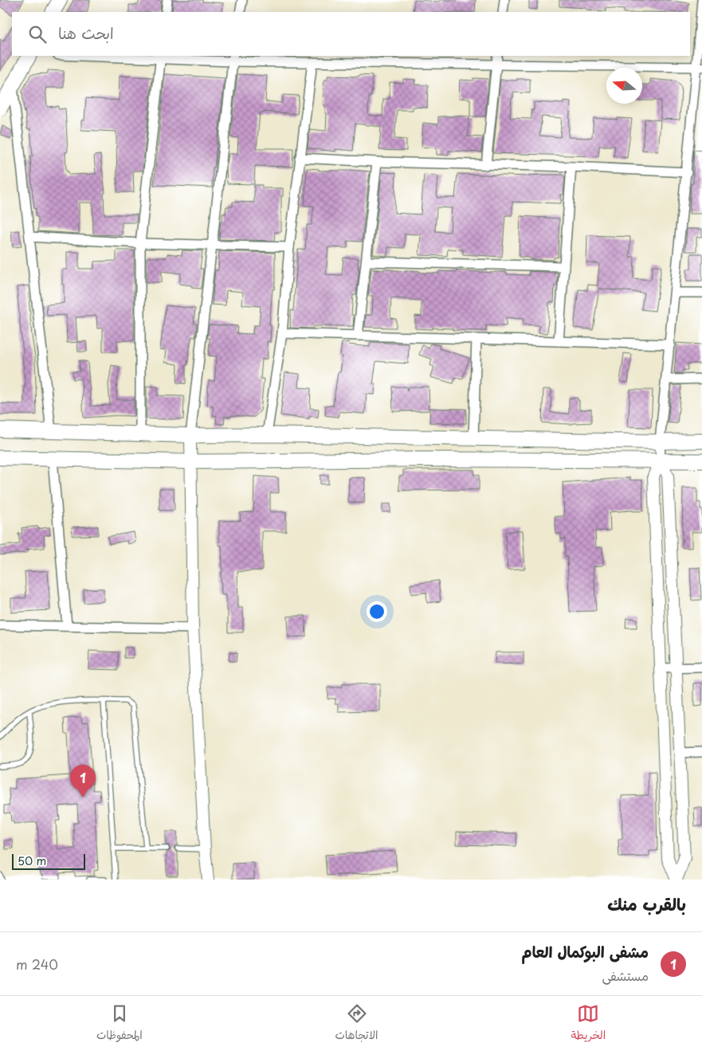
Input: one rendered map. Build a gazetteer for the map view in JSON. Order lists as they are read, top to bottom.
{
  "scale_bar": "50 m",
  "north": "left",
  "page": {
    "search": "ابحث هنا",
    "pins": "1",
    "scale": "50 m",
    "heading": "بالقرب منك",
    "list": [
      {
        "mark": "1",
        "name": "مشفى البوكمال العام",
        "note": "مستشفى",
        "value": "240 m"
      }
    ],
    "nav": ["الخريطة", "الاتجاهات", "المحفوظات"]
  }
}
